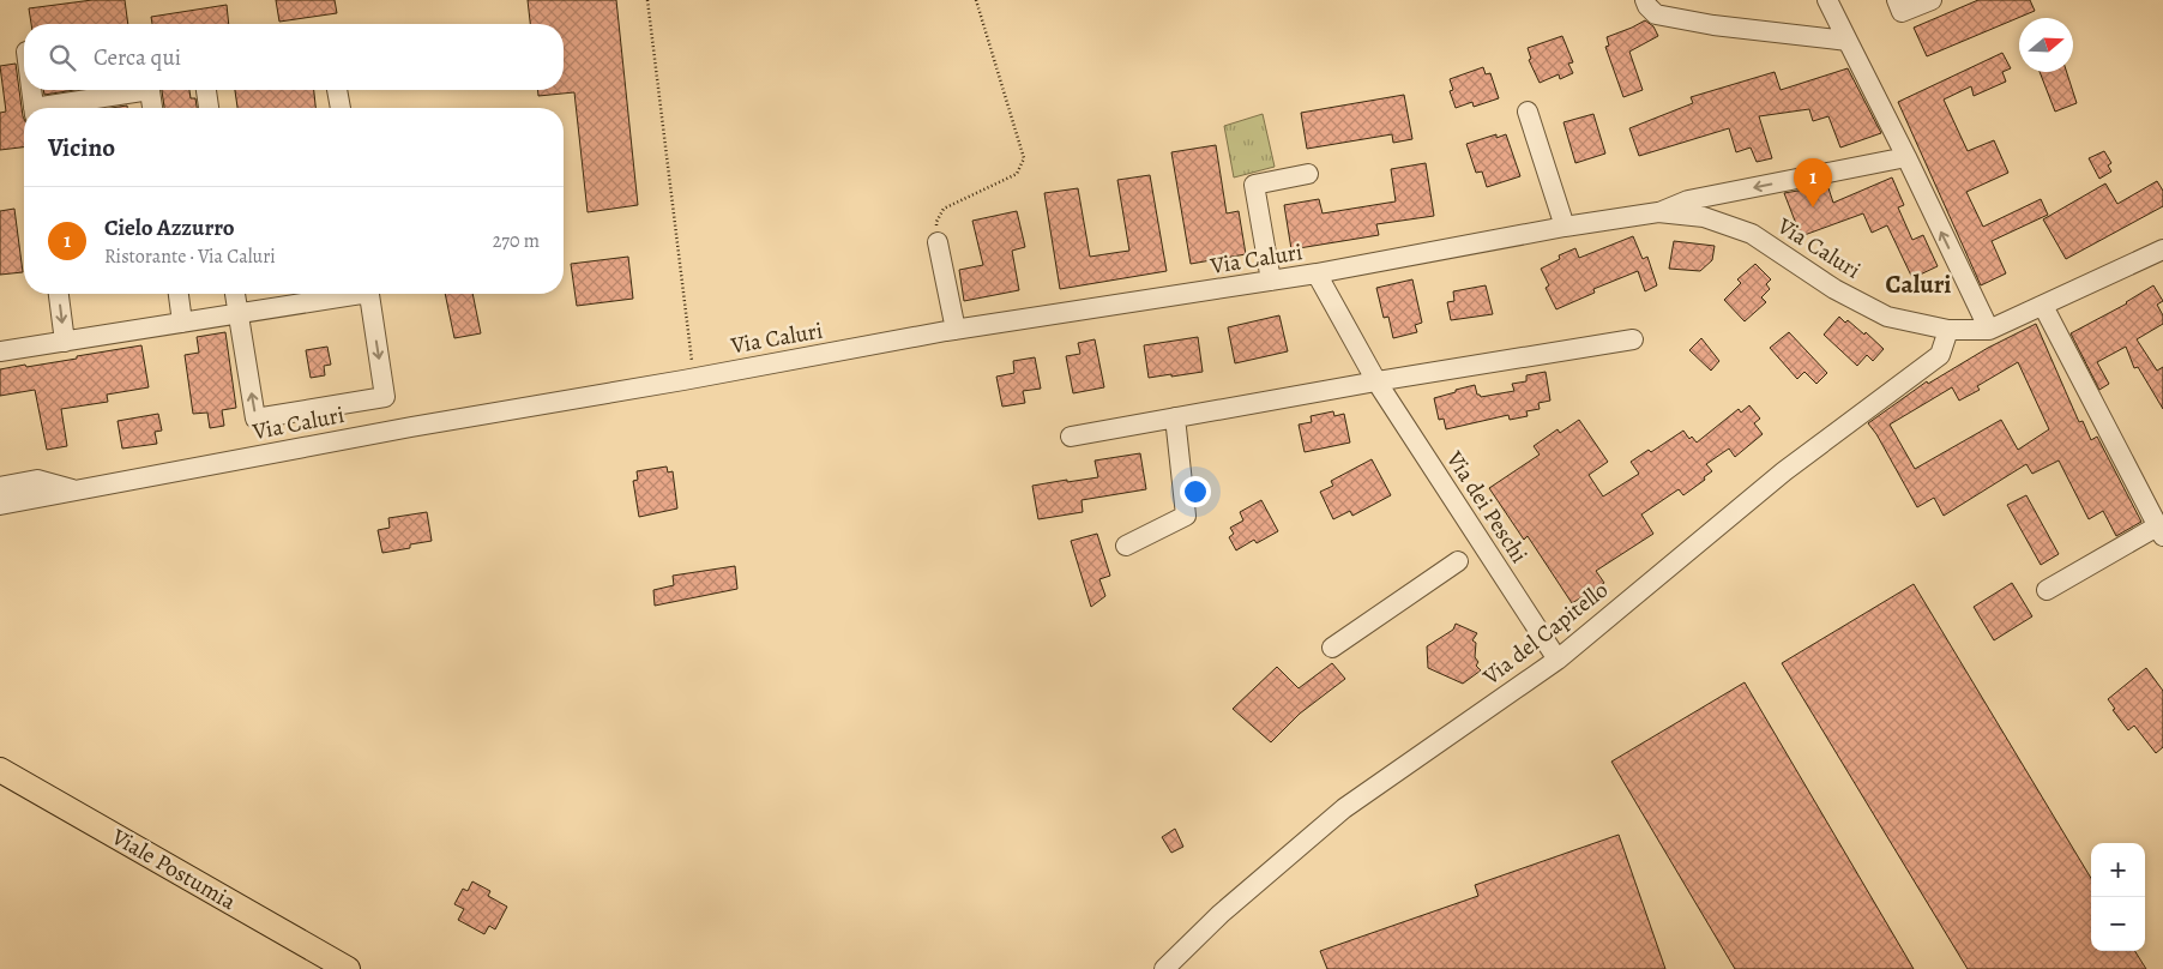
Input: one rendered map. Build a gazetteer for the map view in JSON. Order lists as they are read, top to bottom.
{
  "streets": {
    "main road": ["Viale Postumia"],
    "street": ["Via Caluri", "Via dei Peschi", "Via del Capitello"]
  },
  "crossings": [
    ["Via Caluri", "Via dei Peschi"],
    ["Via Caluri", "Via del Capitello"],
    ["Via dei Peschi", "Via del Capitello"]
  ],
  "districts": ["Caluri"],
  "north": "right",
  "page": {
    "search": "Cerca qui",
    "heading": "Vicino",
    "pins": "1",
    "list": [
      {
        "mark": "1",
        "name": "Cielo Azzurro",
        "note": "Ristorante · Via Caluri",
        "value": "270 m"
      }
    ],
    "map_buttons": ["+", "−"]
  }
}
